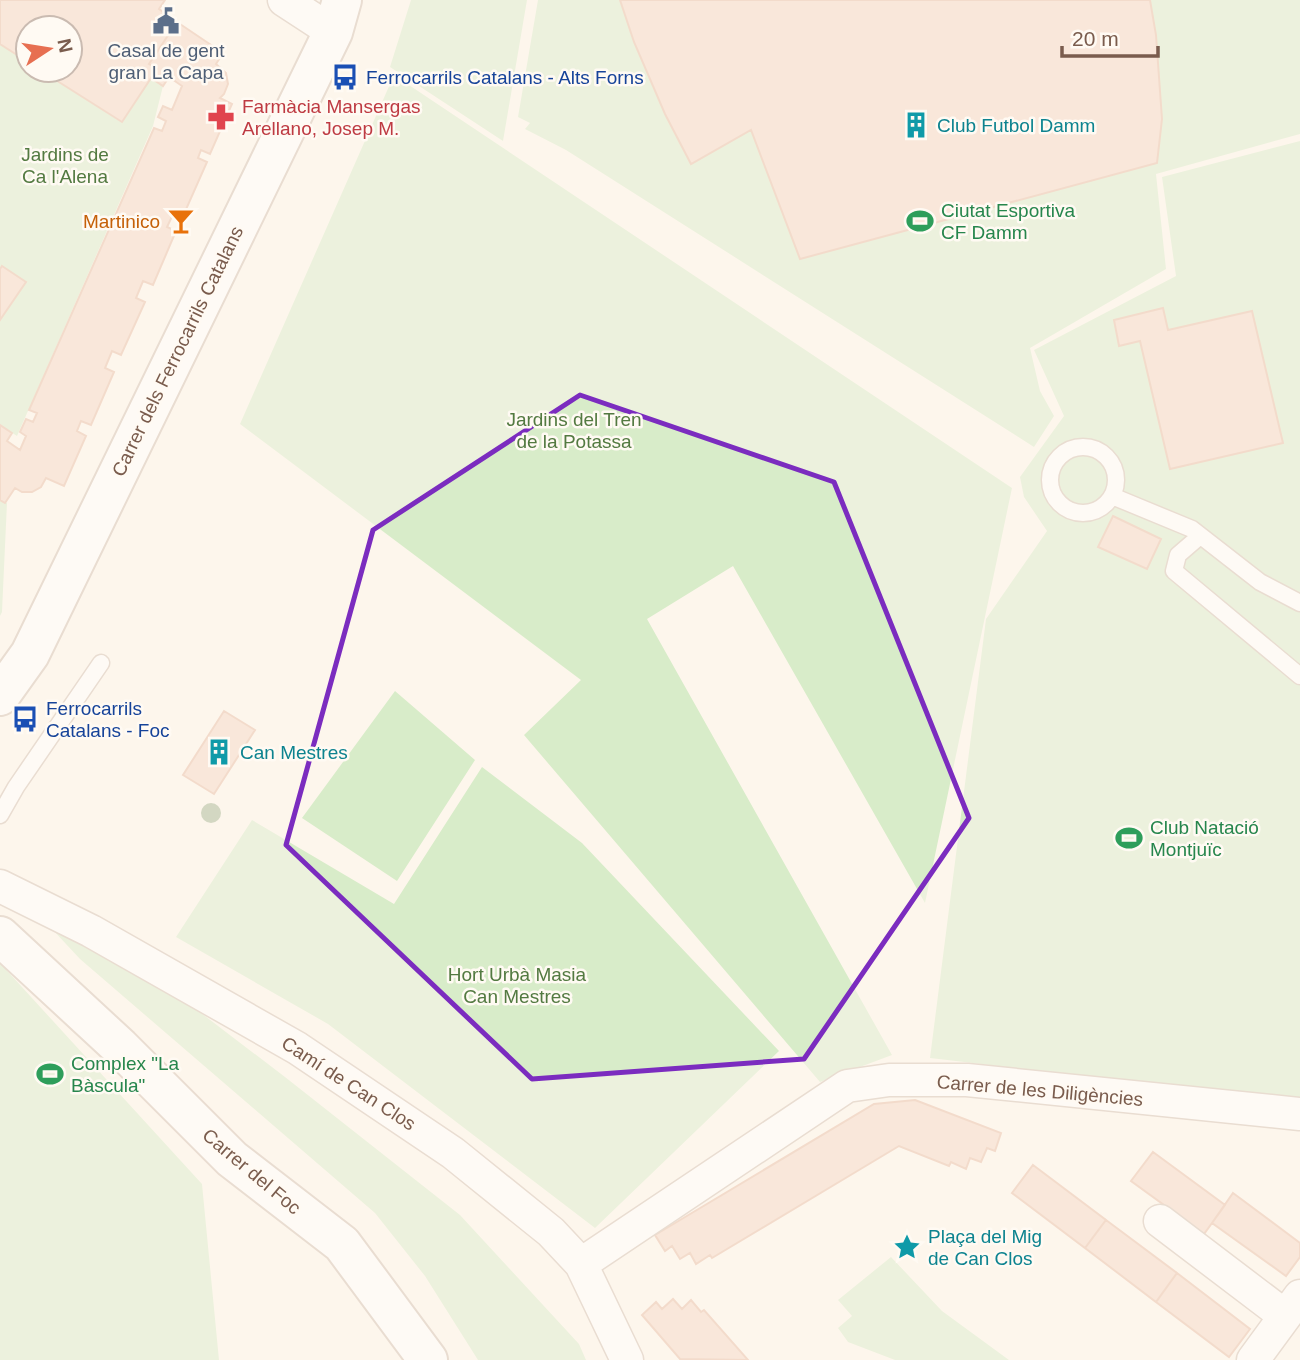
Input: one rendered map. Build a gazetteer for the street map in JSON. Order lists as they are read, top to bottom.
{
  "streets": {
    "street": [
      "Carrer dels Ferrocarrils Catalans",
      "Camí de Can Clos",
      "Carrer de les Diligències",
      "Carrer del Foc"
    ]
  },
  "crossings": [
    ["Camí de Can Clos", "Carrer de les Diligències"]
  ],
  "parks": ["Jardins de Ca l'Alena", "Jardins del Tren de la Potassa", "Hort Urbà Masia Can Mestres"],
  "places": {
    "public building": ["Casal de gent gran La Capa"],
    "bus stop": ["Ferrocarrils Catalans - Alts Forns", "Ferrocarrils Catalans - Foc"],
    "pharmacy": ["Farmàcia Mansergas Arellano, Josep M."],
    "building": ["Club Futbol Damm", "Can Mestres"],
    "bar": ["Martinico"],
    "sports": ["Ciutat Esportiva CF Damm", "Club Natació Montjuïc", "Complex \"La Bàscula\""],
    "place": ["Plaça del Mig de Can Clos"]
  },
  "scale_bar": "20 m",
  "north": "right"
}
